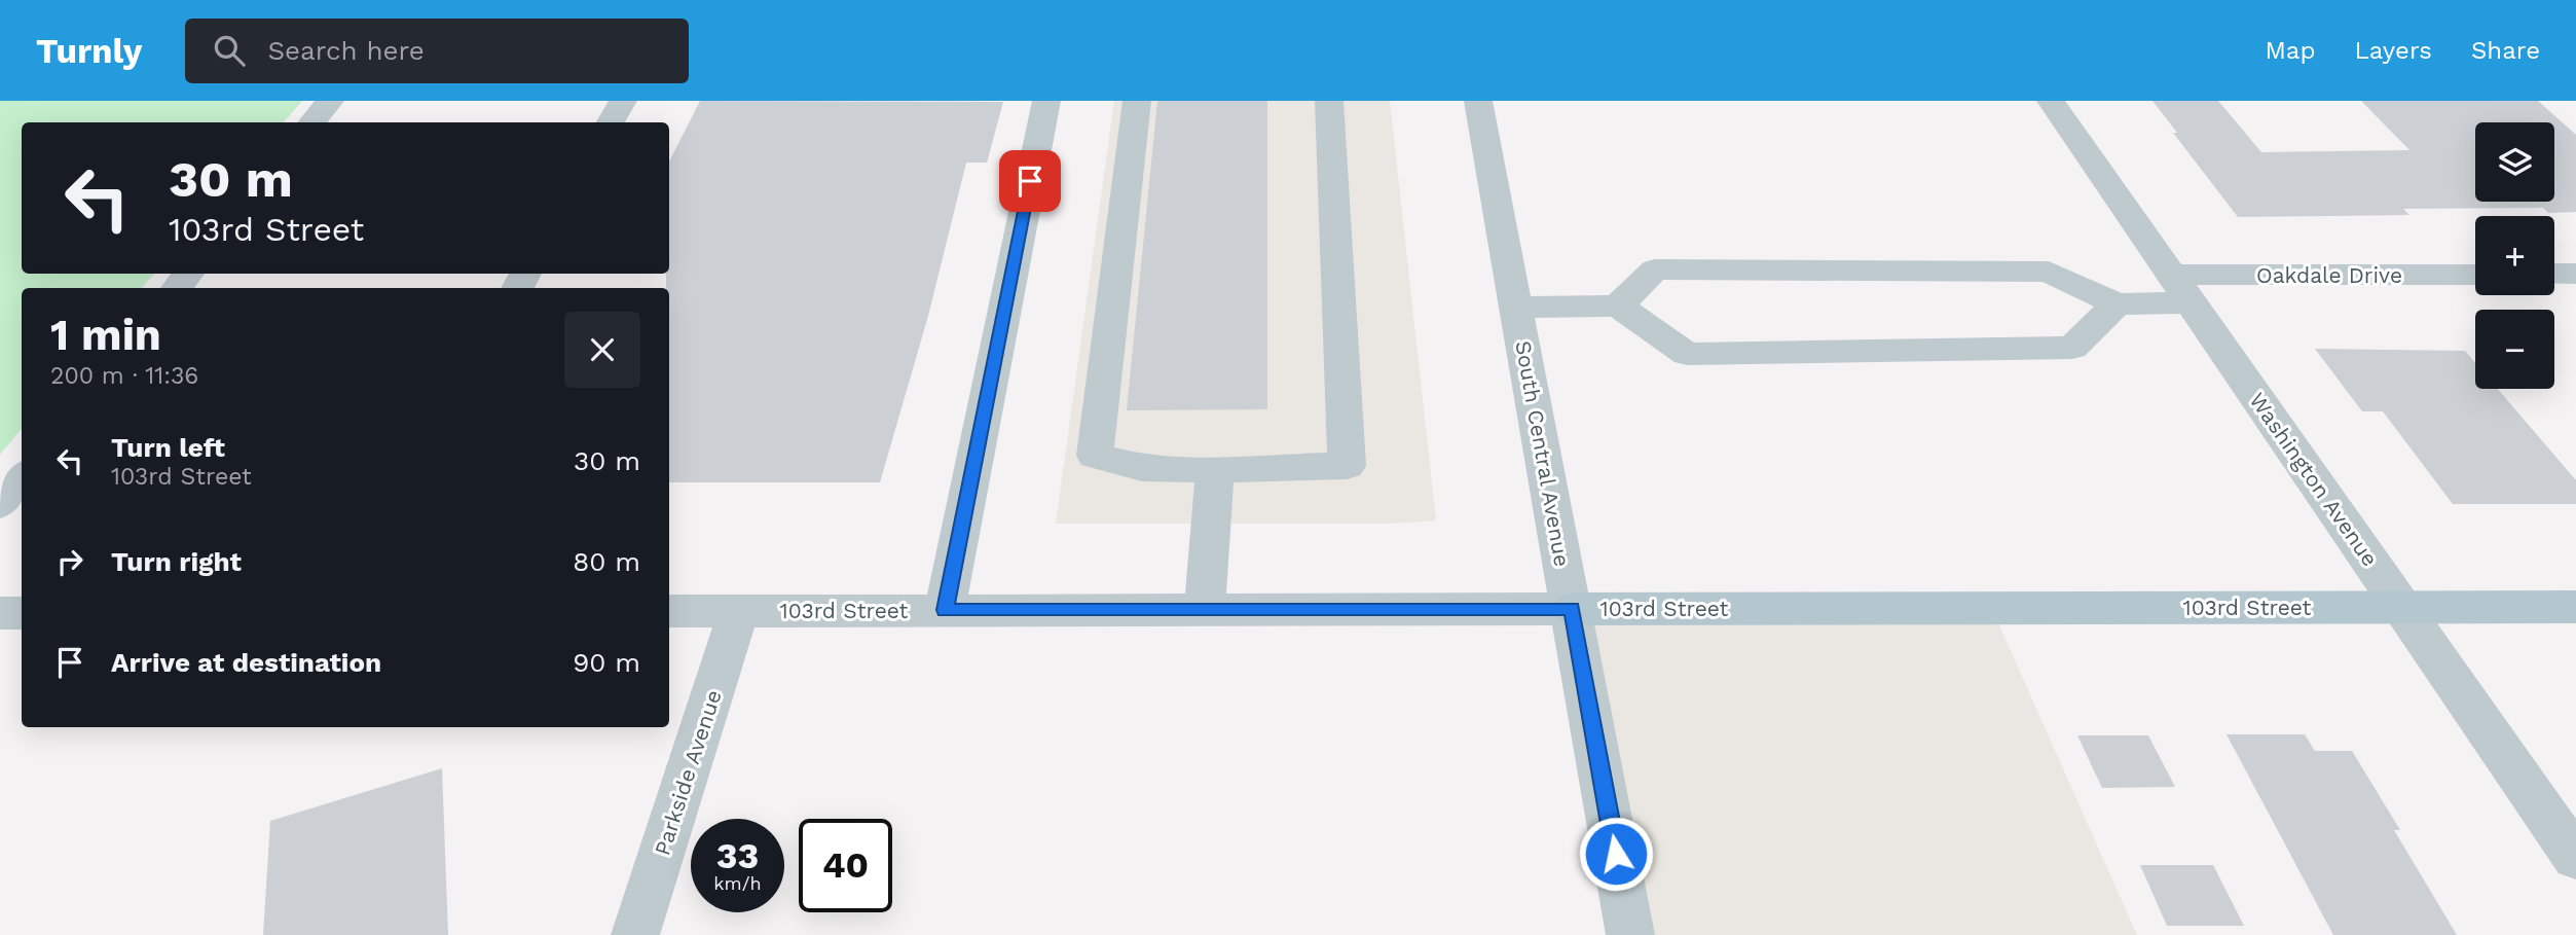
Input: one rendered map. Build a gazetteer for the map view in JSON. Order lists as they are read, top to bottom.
{
  "streets": {
    "main road": ["103rd Street"],
    "street": [
      "Oakdale Drive",
      "South Central Avenue",
      "Washington Avenue",
      "Parkside Avenue"
    ]
  },
  "crossings": [
    ["Oakdale Drive", "Washington Avenue"],
    ["South Central Avenue", "103rd Street"],
    ["Washington Avenue", "103rd Street"],
    ["103rd Street", "Parkside Avenue"]
  ],
  "page": {
    "header": "Turnly",
    "search": "Search here",
    "nav": ["Map", "Layers", "Share"],
    "map_buttons": ["+", "−"],
    "turn": ["30 m", "103rd Street"],
    "heading": ["1 min", "200 m · 11:36"],
    "list": [
      {
        "name": "Turn left",
        "note": "103rd Street",
        "value": "30 m"
      },
      {
        "name": "Turn right",
        "value": "80 m"
      },
      {
        "name": "Arrive at destination",
        "value": "90 m"
      }
    ],
    "speed": "33 km/h",
    "limit": "40"
  }
}
